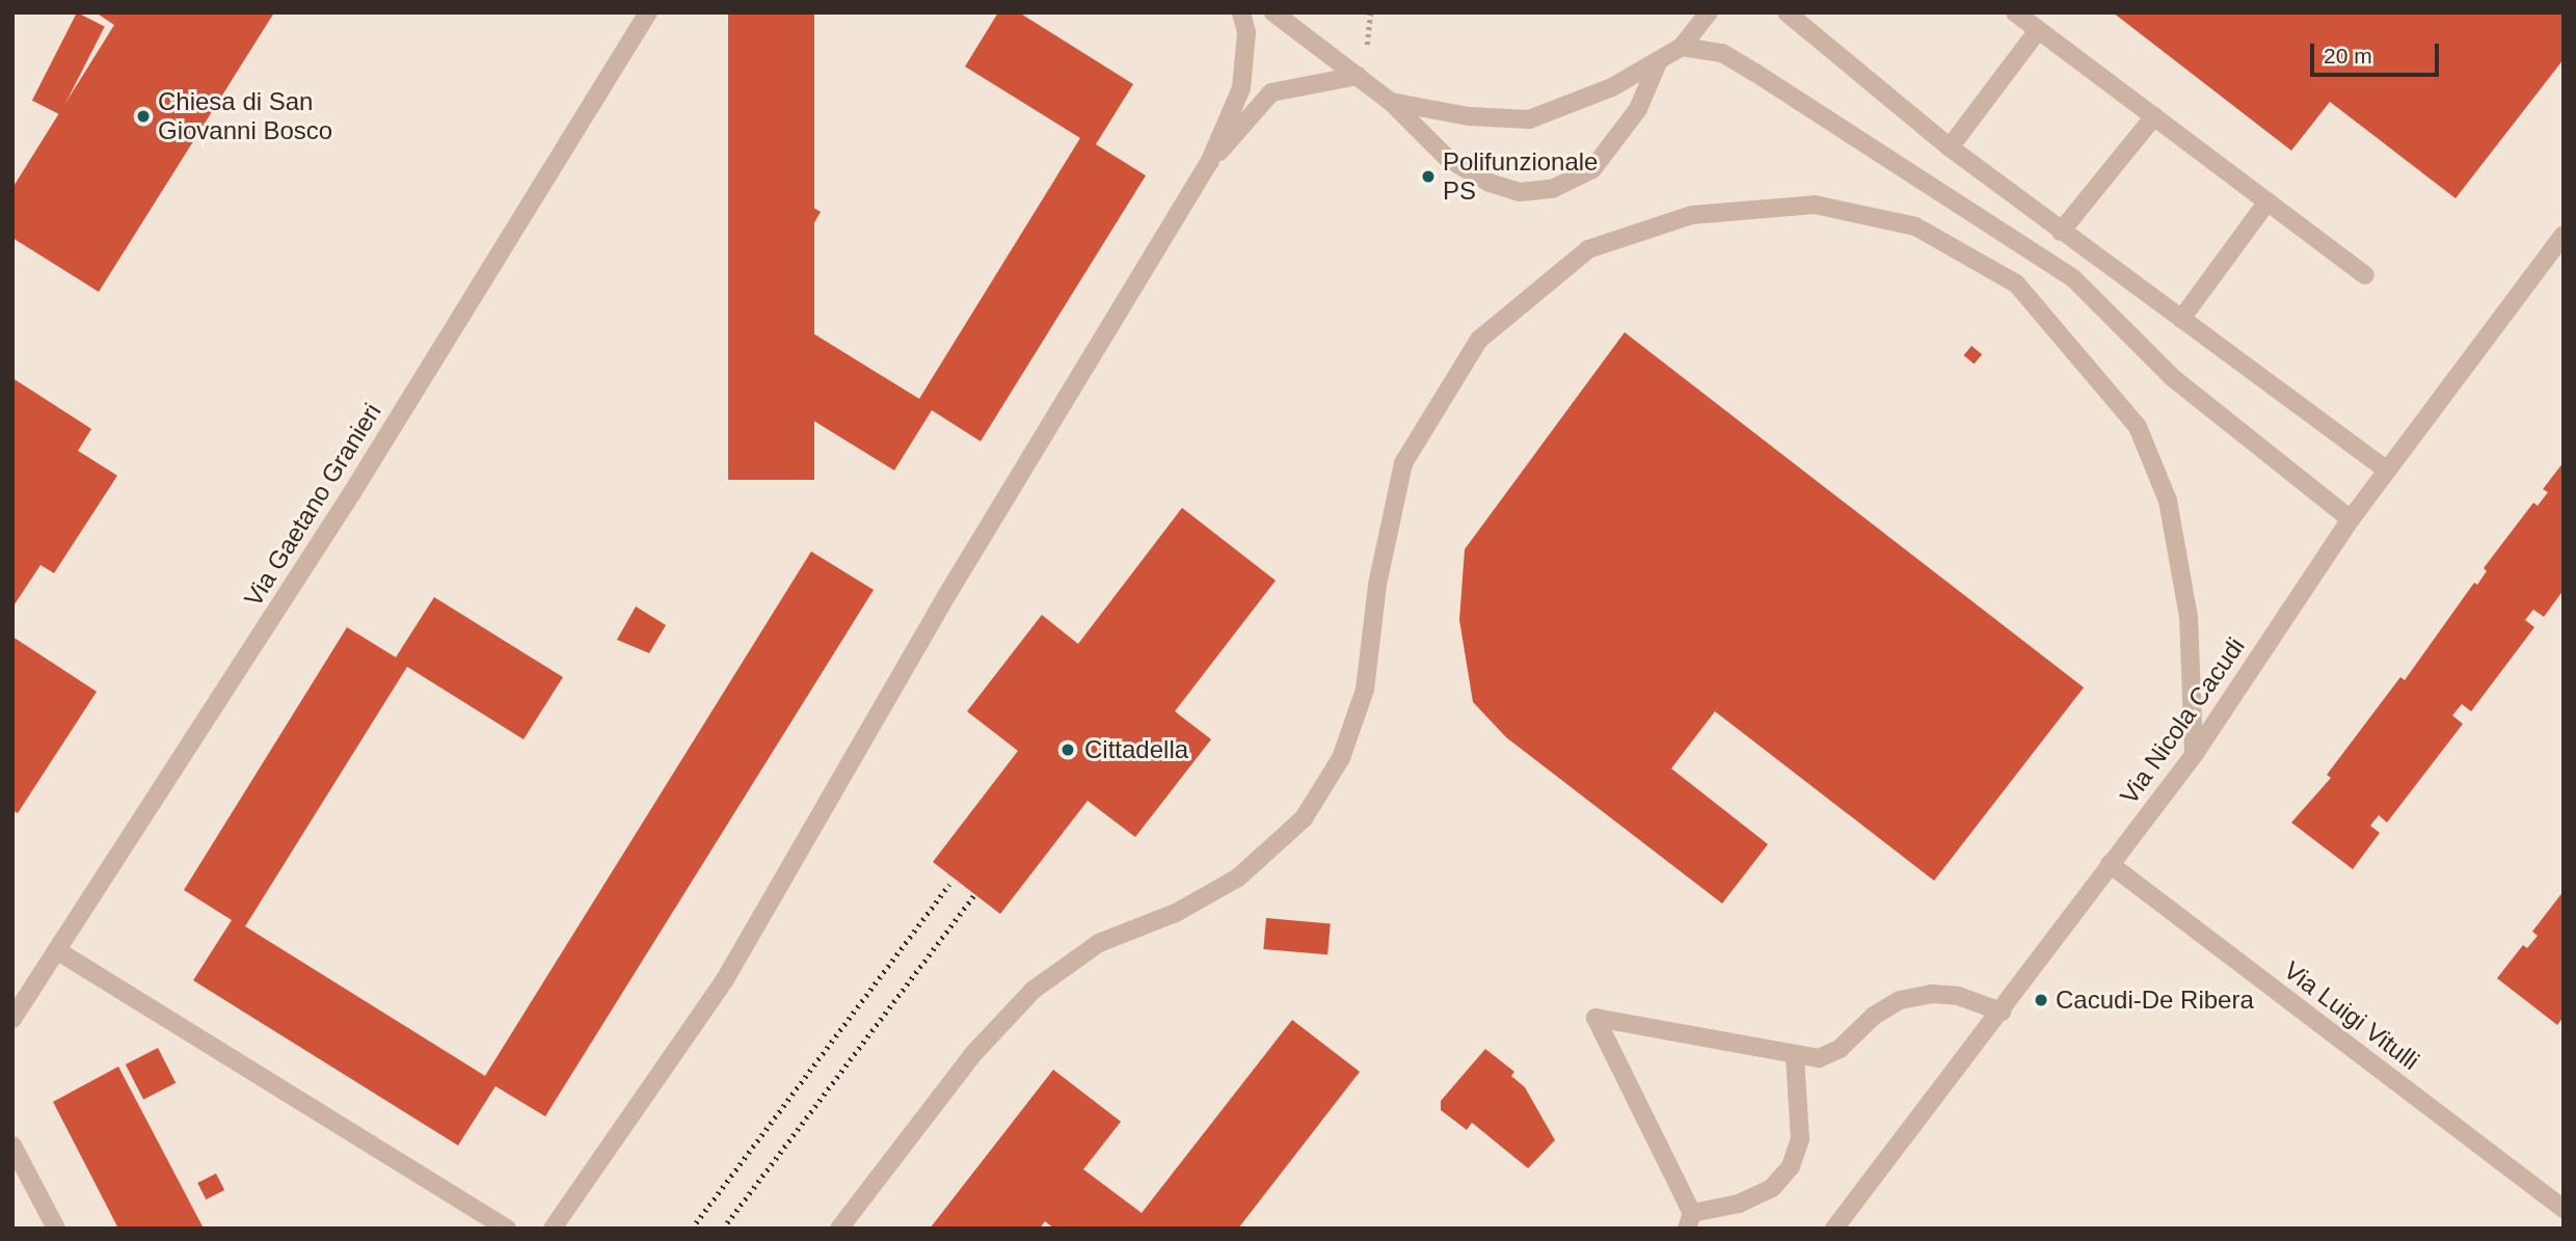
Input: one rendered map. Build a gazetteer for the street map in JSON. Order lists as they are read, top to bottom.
{
  "streets": {
    "street": ["Via Gaetano Granieri", "Via Nicola Cacudi", "Via Luigi Vitulli"]
  },
  "crossings": [
    ["Via Nicola Cacudi", "Via Luigi Vitulli"]
  ],
  "places": [
    "Chiesa di San Giovanni Bosco",
    "Polifunzionale PS",
    "Cittadella",
    "Cacudi-De Ribera"
  ],
  "scale_bar": "20 m"
}
